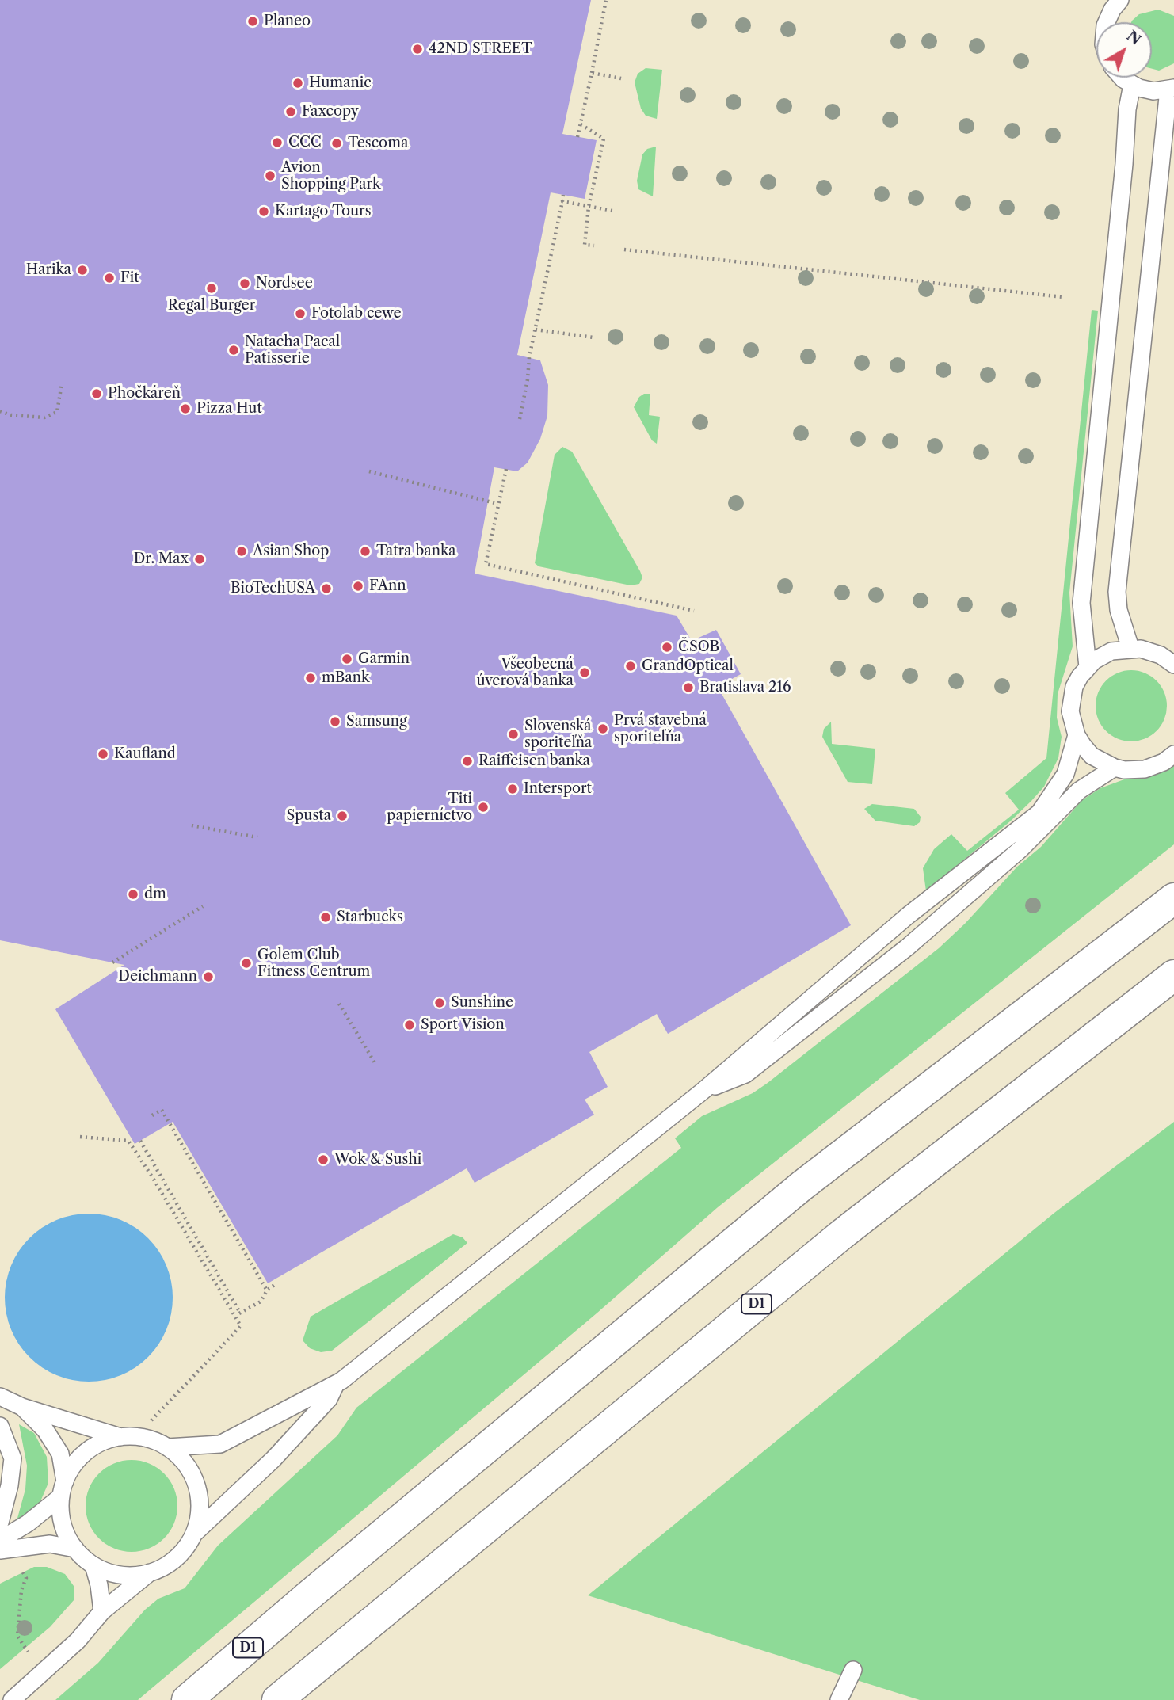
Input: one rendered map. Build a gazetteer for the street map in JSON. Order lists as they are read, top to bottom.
{
  "streets": {
    "highway": ["D1"]
  },
  "places": [
    "Planeo",
    "42ND STREET",
    "Humanic",
    "Faxcopy",
    "CCC",
    "Tescoma",
    "Avion Shopping Park",
    "Kartago Tours",
    "Harika",
    "Fit",
    "Nordsee",
    "Regal Burger",
    "Fotolab cewe",
    "Natacha Pacal Patisserie",
    "Phočkáreň",
    "Pizza Hut",
    "Asian Shop",
    "Tatra banka",
    "Dr. Max",
    "FAnn",
    "BioTechUSA",
    "ČSOB",
    "Garmin",
    "GrandOptical",
    "Všeobecná úverová banka",
    "mBank",
    "Bratislava 216",
    "Samsung",
    "Prvá stavebná sporiteľňa",
    "Slovenská sporiteľňa",
    "Kaufland",
    "Raiffeisen banka",
    "Intersport",
    "Titi papierníctvo",
    "Spusta",
    "dm",
    "Starbucks",
    "Golem Club Fitness Centrum",
    "Deichmann",
    "Sunshine",
    "Sport Vision",
    "Wok & Sushi"
  ],
  "north": "top right"
}
